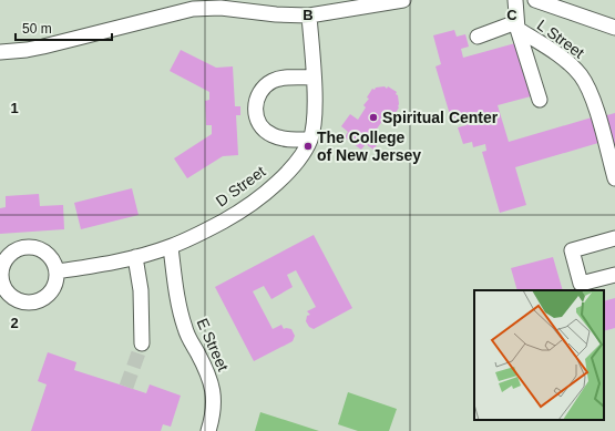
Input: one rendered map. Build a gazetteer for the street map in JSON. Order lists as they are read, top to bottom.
{
  "streets": {
    "street": ["L Street", "D Street", "E Street"]
  },
  "crossings": [
    ["D Street", "E Street"]
  ],
  "places": ["Spiritual Center", "The College of New Jersey"],
  "scale_bar": "50 m",
  "grid": {
    "columns": ["B", "C"],
    "rows": ["1", "2"]
  }
}
